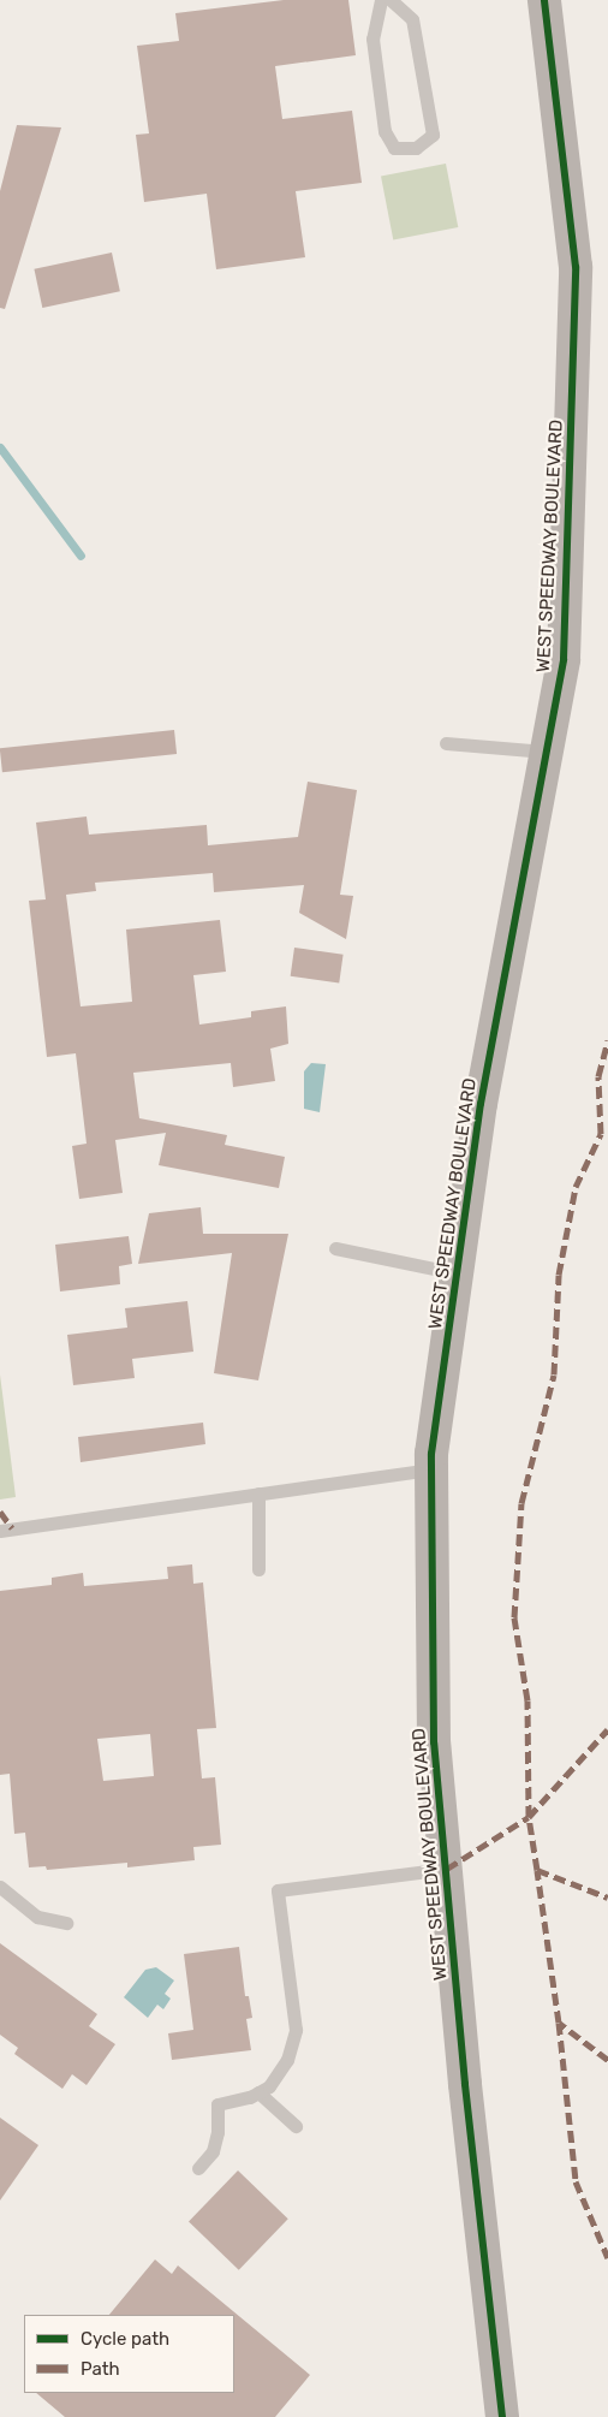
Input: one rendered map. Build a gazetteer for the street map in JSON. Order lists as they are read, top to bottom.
{
  "streets": {
    "main road": ["WEST SPEEDWAY BOULEVARD"]
  },
  "legend": ["Cycle path", "Path"]
}
